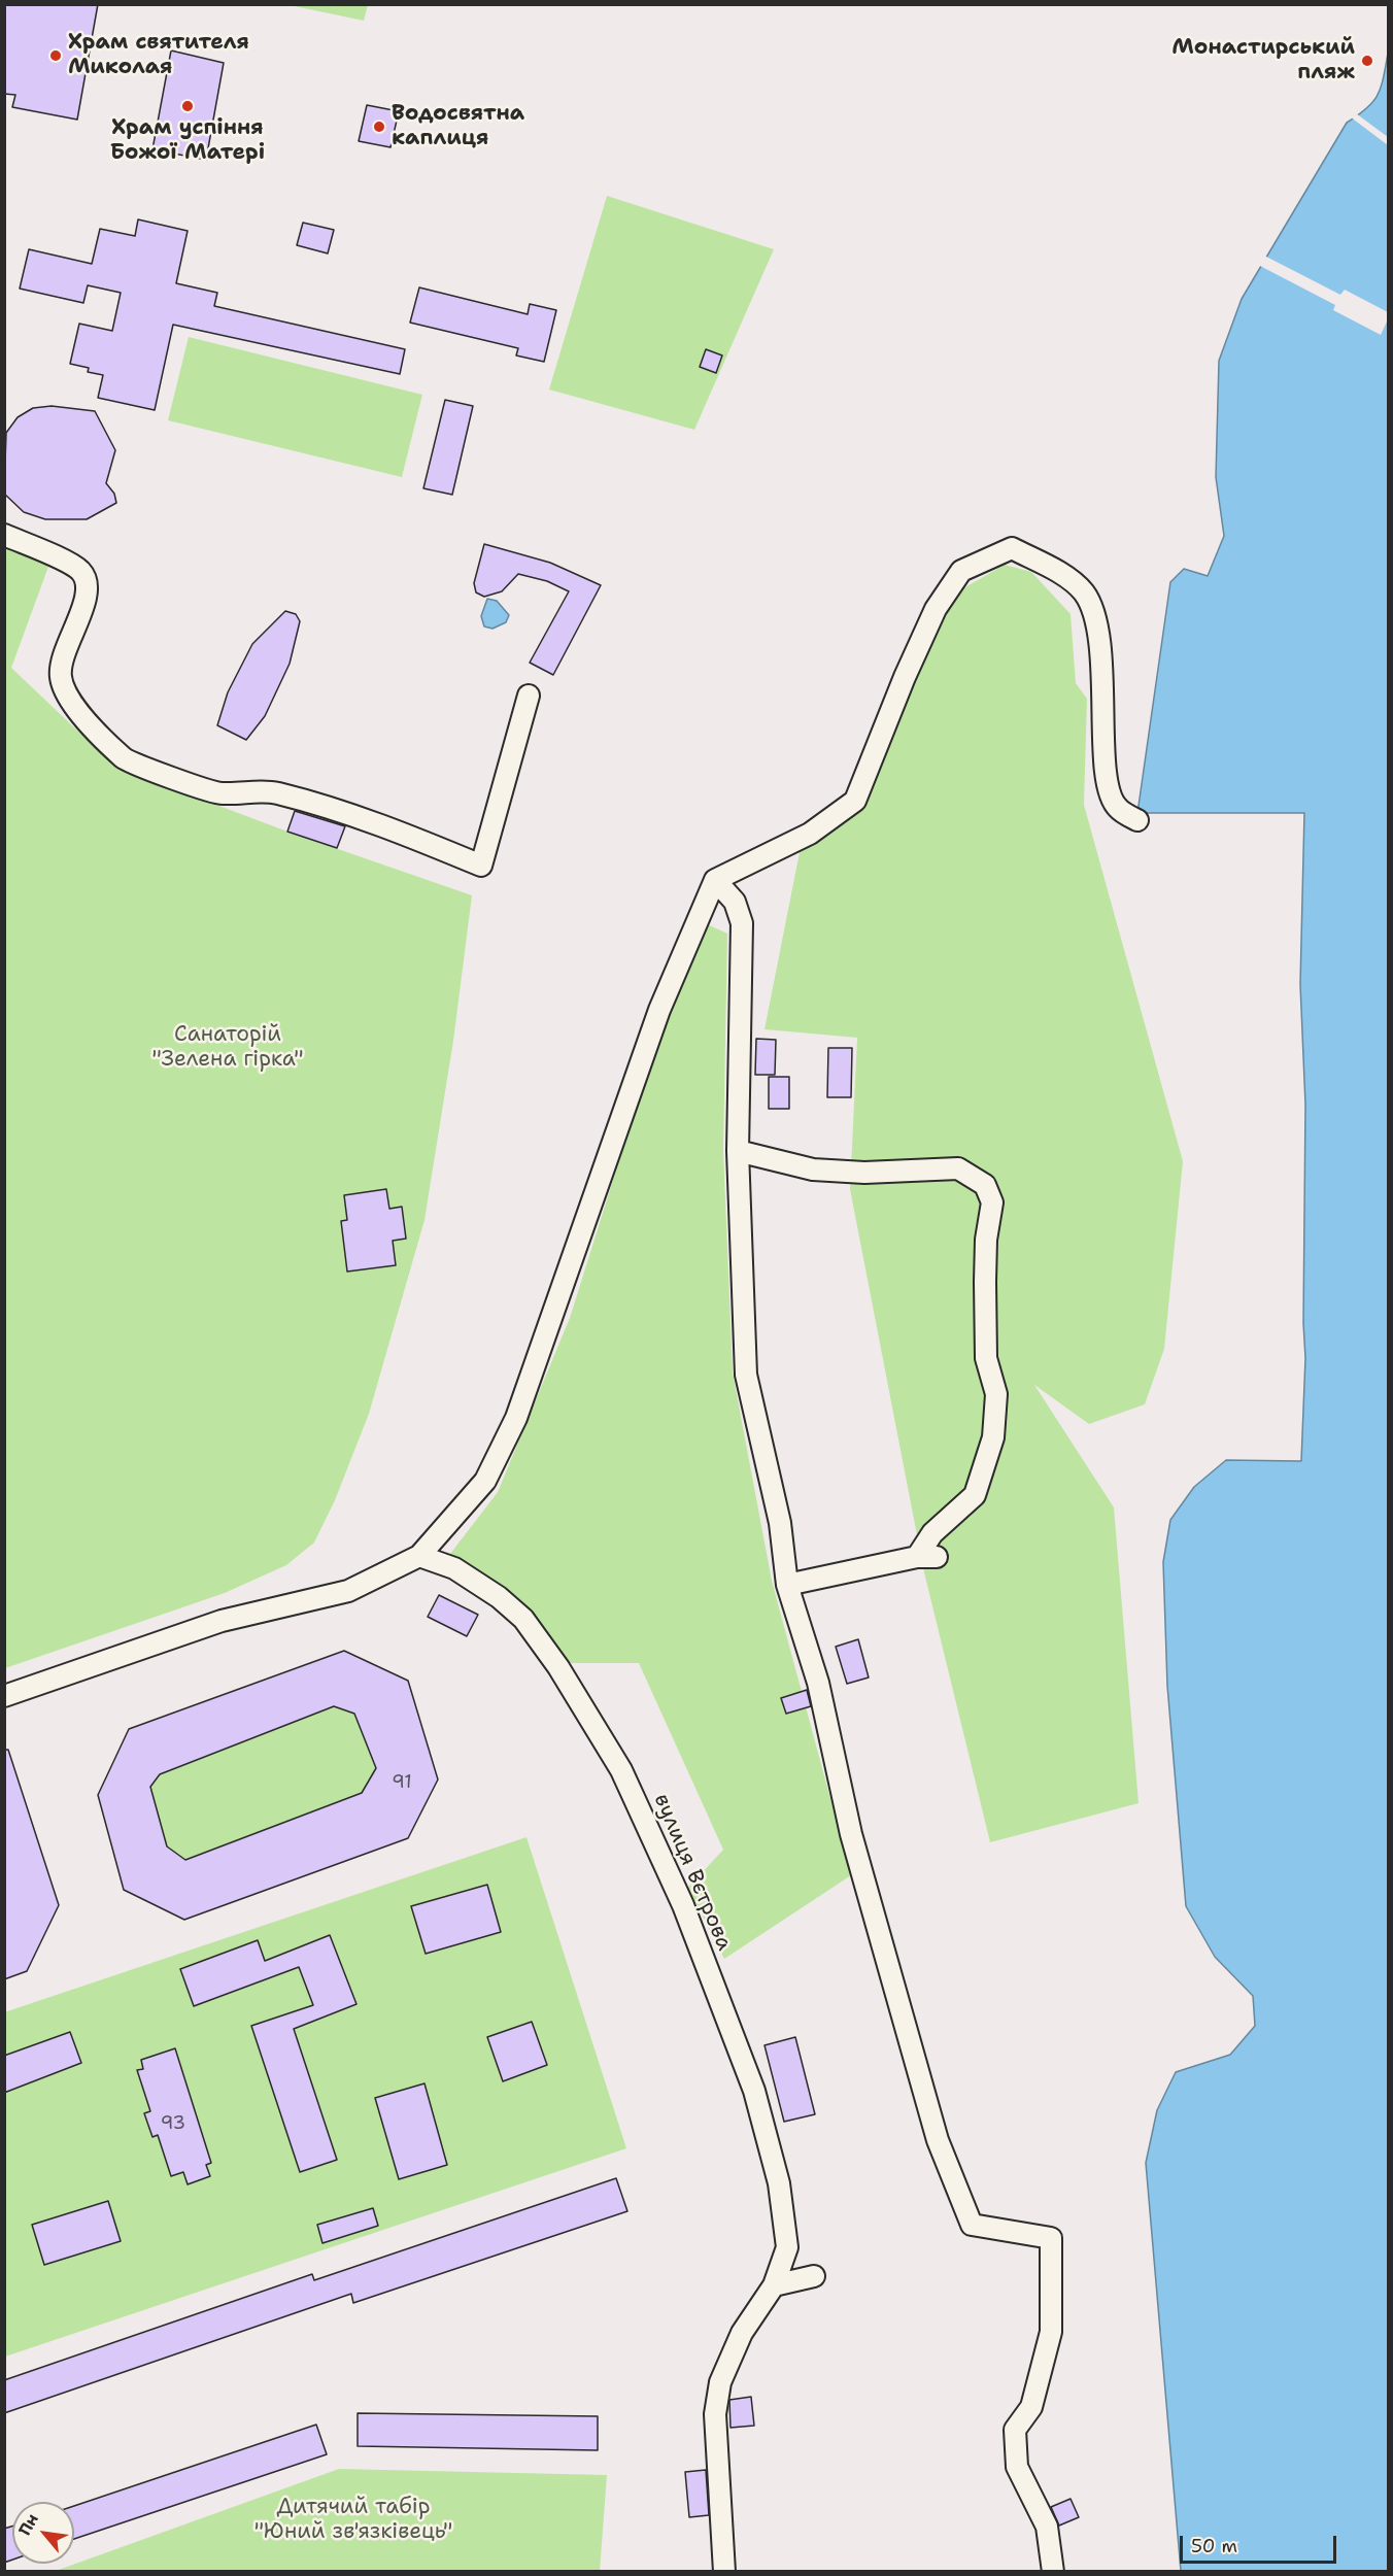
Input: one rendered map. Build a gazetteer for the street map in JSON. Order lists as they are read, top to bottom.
{
  "streets": {
    "street": ["вулиця Вєтрова"]
  },
  "parks": ["Санаторій \"Зелена гірка\"", "Дитячий табір \"Юний зв'язківець\""],
  "places": [
    "Храм святителя Миколая",
    "Монастирський пляж",
    "Храм успіння Божої Матері",
    "Водосвятна каплиця"
  ],
  "house_numbers": ["91", "93"],
  "scale_bar": "50 m",
  "north": "top left"
}
